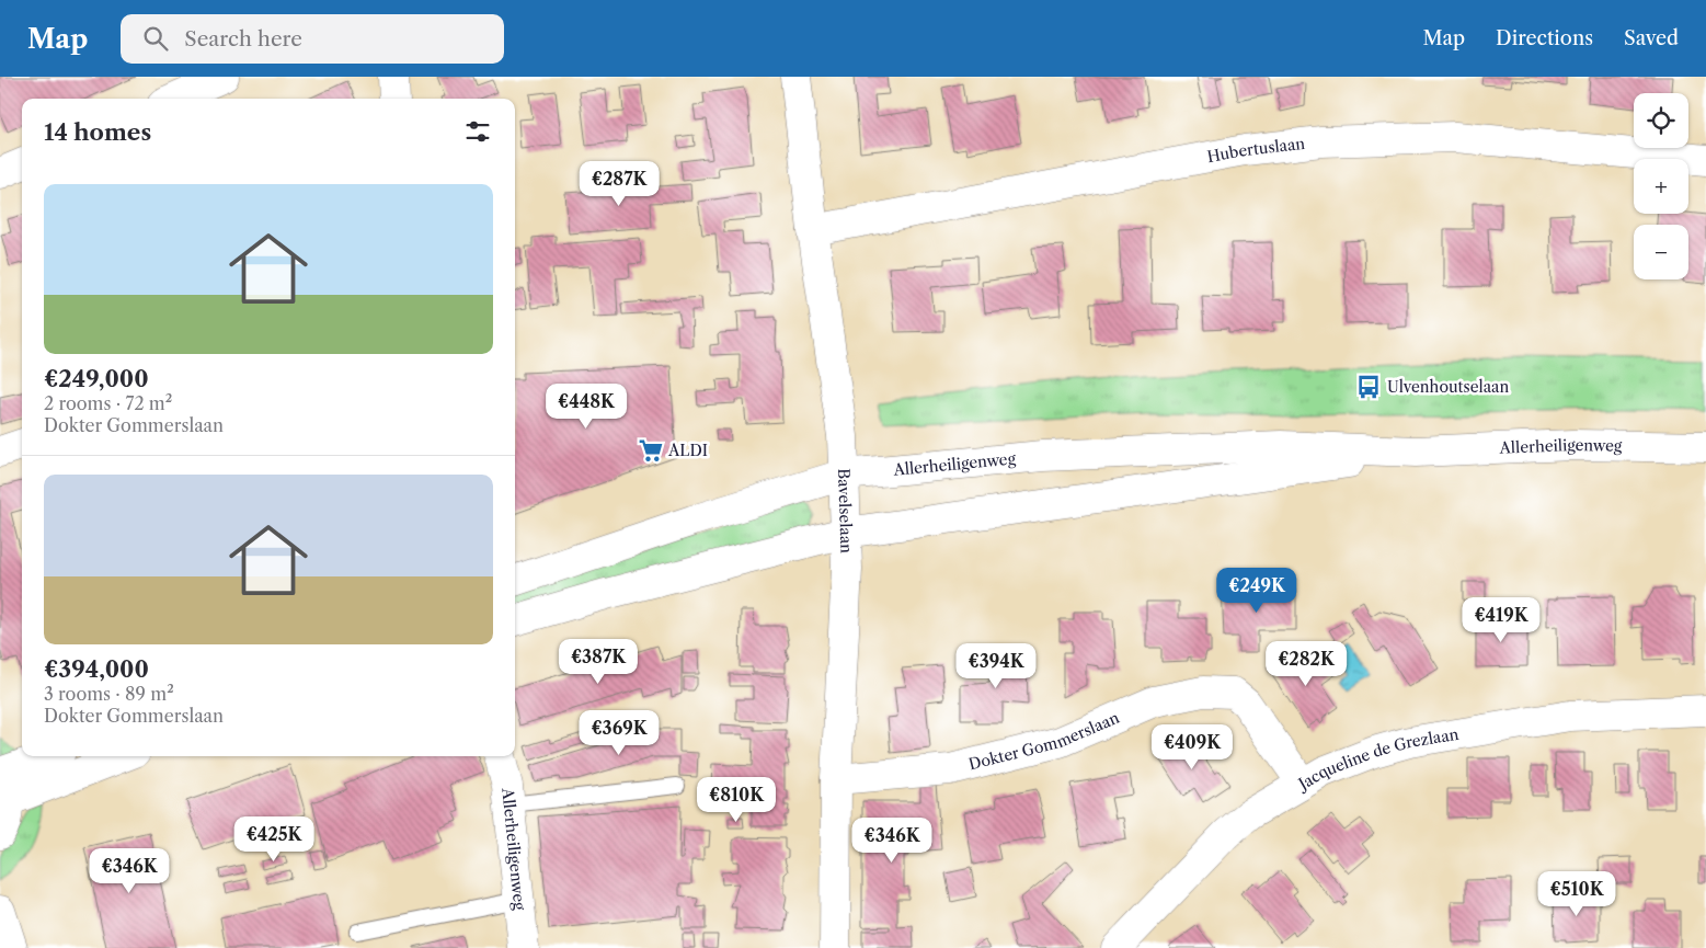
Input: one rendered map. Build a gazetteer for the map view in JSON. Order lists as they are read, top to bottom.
{
  "streets": {
    "street": [
      "Hubertuslaan",
      "Allerheiligenweg",
      "Bavelselaan",
      "Dokter Gommerslaan",
      "Jacqueline de Grezlaan"
    ]
  },
  "crossings": [
    ["Hubertuslaan", "Bavelselaan"],
    ["Allerheiligenweg", "Bavelselaan"],
    ["Bavelselaan", "Dokter Gommerslaan"],
    ["Dokter Gommerslaan", "Jacqueline de Grezlaan"]
  ],
  "places": {
    "bus stop": ["Ulvenhoutselaan"],
    "supermarket": ["ALDI"]
  },
  "page": {
    "header": "Map",
    "search": "Search here",
    "nav": ["Map", "Directions", "Saved"],
    "map_buttons": ["+", "−"],
    "heading": "14 homes",
    "price": [
      "€287K",
      "€448K",
      "€249K",
      "€419K",
      "€387K",
      "€282K",
      "€394K",
      "€369K",
      "€409K",
      "€810K",
      "€425K",
      "€346K",
      "€346K",
      "€510K"
    ],
    "list": [
      {
        "name": "€249,000",
        "note": "2 rooms · 72 m² · Dokter Gommerslaan"
      },
      {
        "name": "€394,000",
        "note": "3 rooms · 89 m² · Dokter Gommerslaan"
      }
    ]
  }
}
